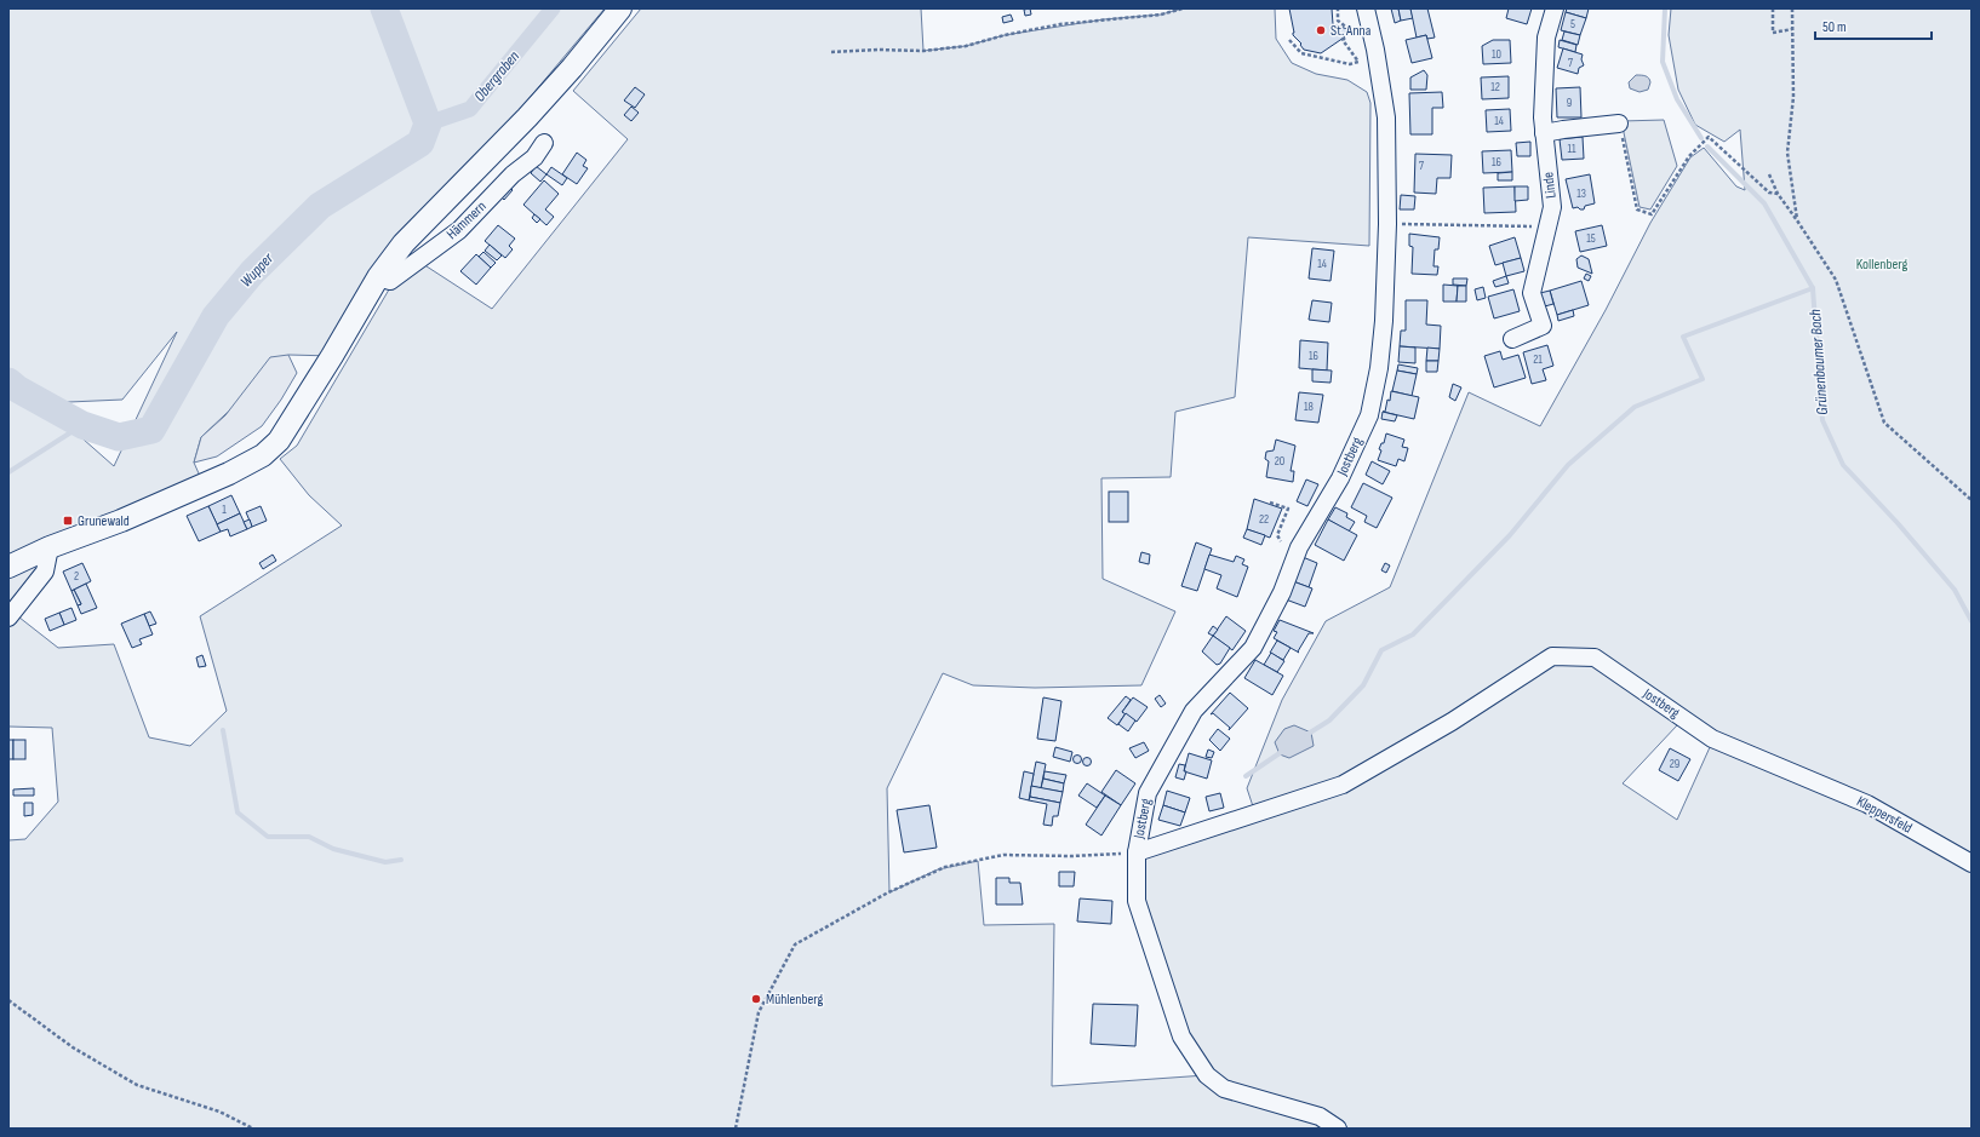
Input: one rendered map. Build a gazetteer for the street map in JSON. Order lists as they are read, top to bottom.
{
  "streets": {
    "street": [
      "Linde",
      "Hämmern",
      "Jostberg",
      "Kleppersfeld"
    ]
  },
  "crossings": [
    ["Jostberg", "Kleppersfeld"]
  ],
  "water": ["Obergraben", "Wupper", "Grünenbaumer Bach"],
  "parks": ["Kollenberg"],
  "places": {
    "other": ["St. Anna", "Mühlenberg"],
    "transit": ["Grunewald"]
  },
  "house_numbers": [
    "5",
    "10",
    "7",
    "12",
    "9",
    "14",
    "11",
    "16",
    "7",
    "13",
    "15",
    "14",
    "16",
    "21",
    "18",
    "20",
    "1",
    "22",
    "2",
    "29"
  ],
  "scale_bar": "50 m"
}
